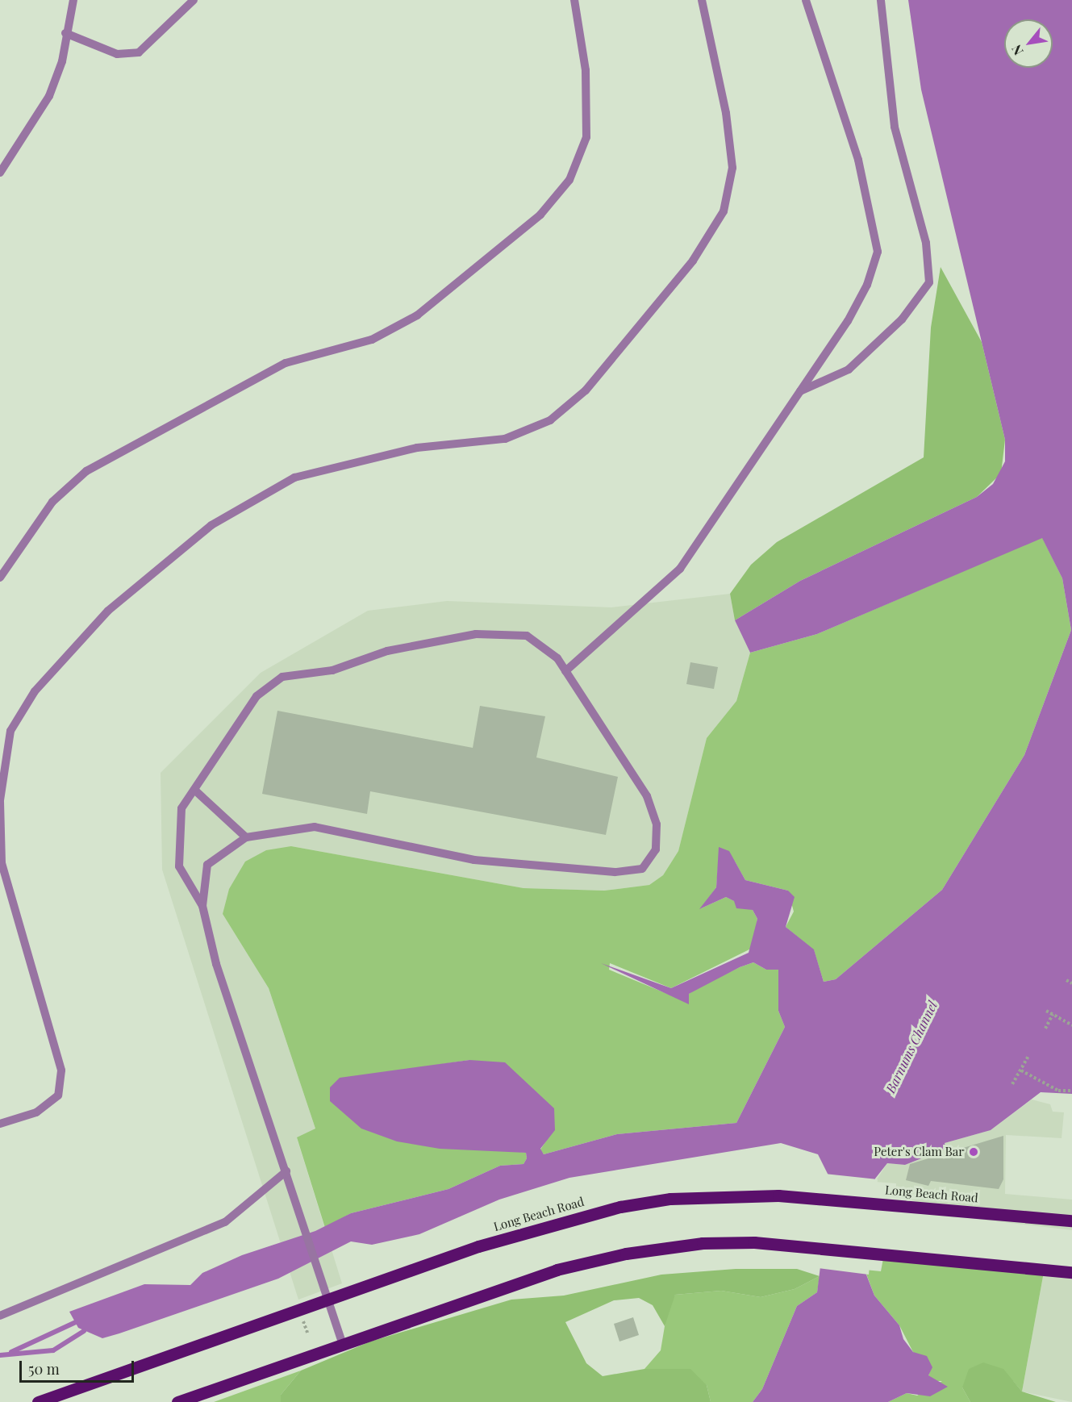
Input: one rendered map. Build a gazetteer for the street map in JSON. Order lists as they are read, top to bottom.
{
  "streets": {
    "main road": ["Long Beach Road"]
  },
  "water": ["Barnums Channel"],
  "places": ["Peter's Clam Bar"],
  "scale_bar": "50 m",
  "north": "bottom left"
}
